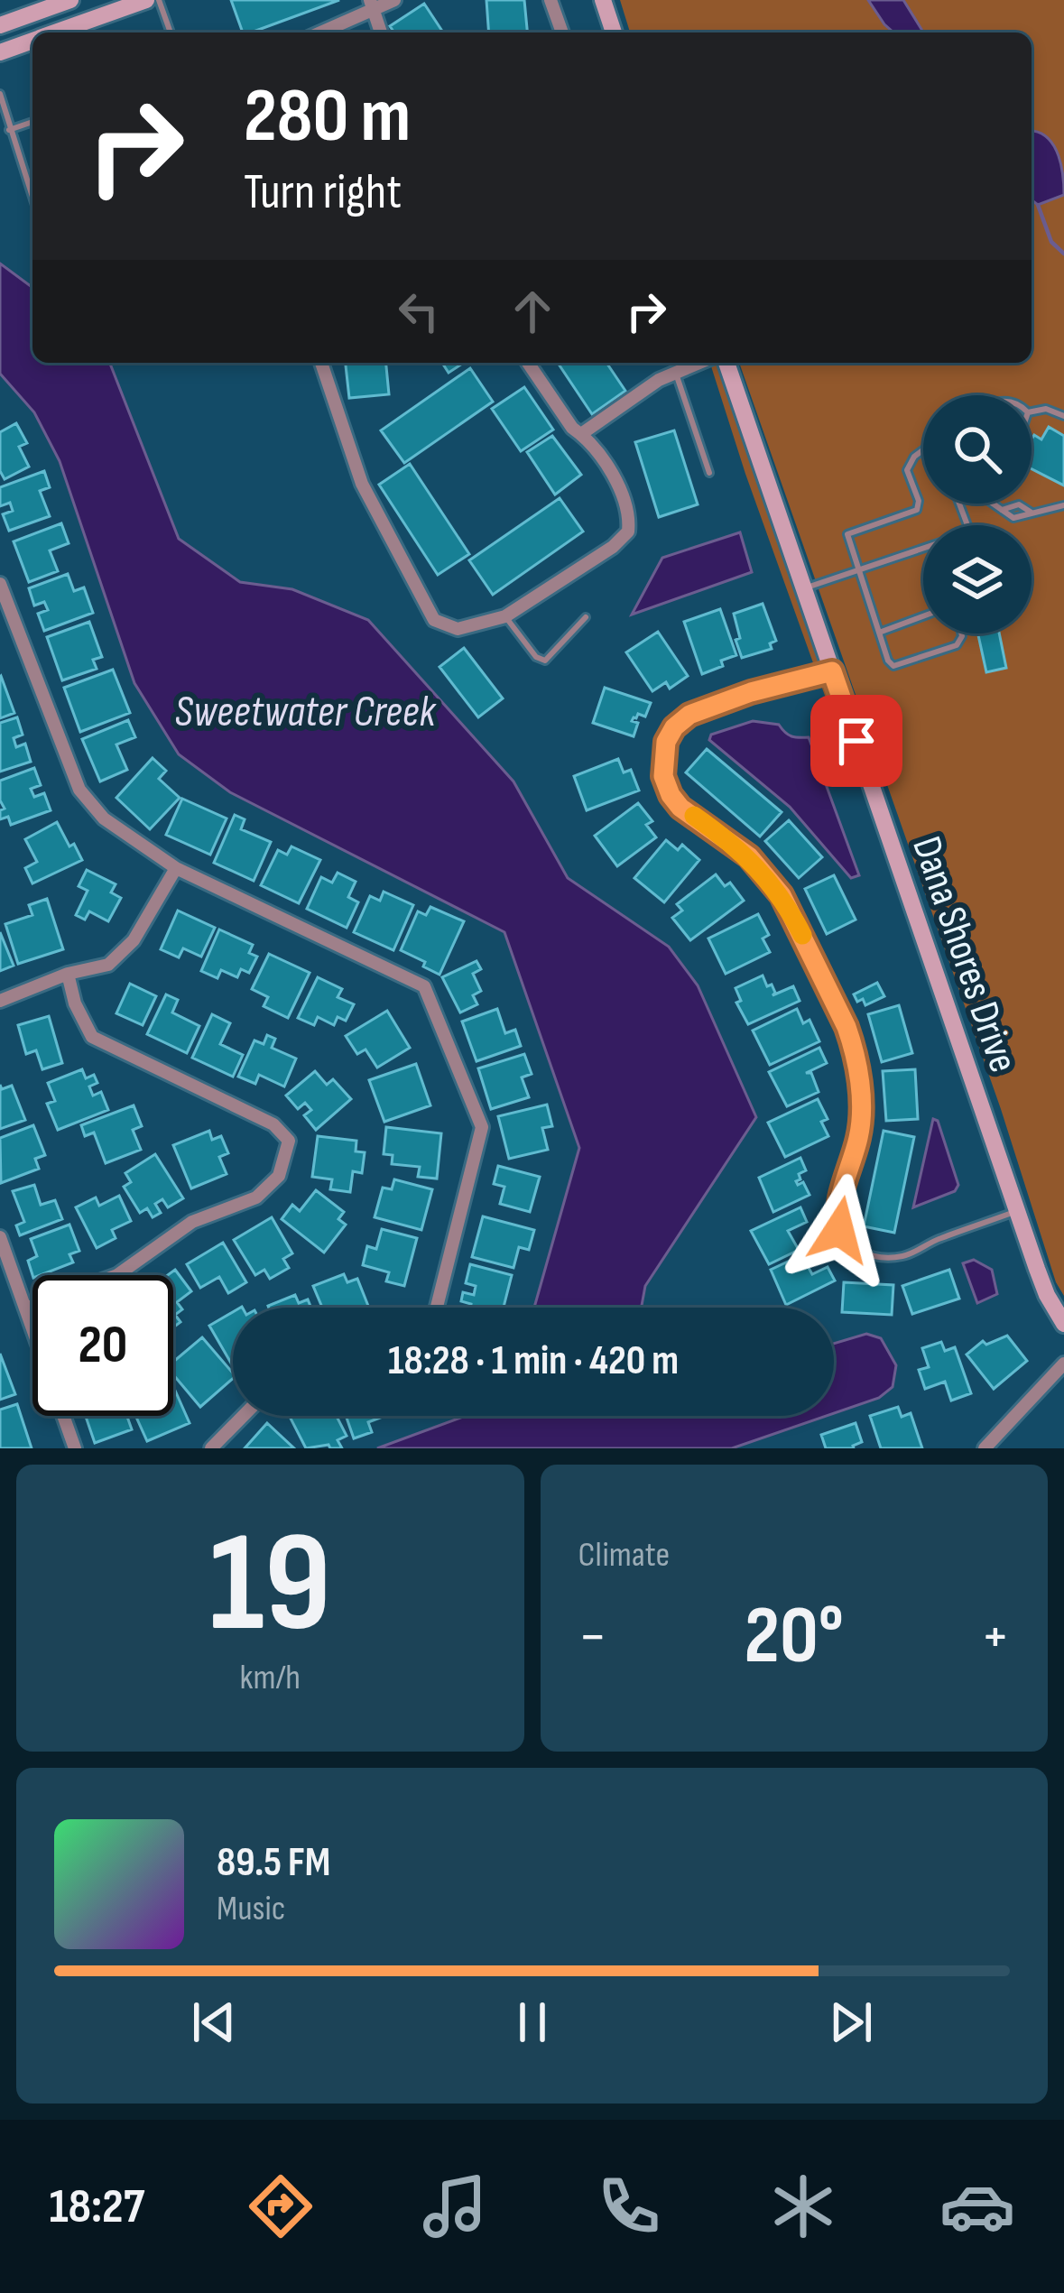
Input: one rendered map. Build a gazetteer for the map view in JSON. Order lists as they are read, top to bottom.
{
  "streets": {
    "street": ["Dana Shores Drive"]
  },
  "water": ["Sweetwater Creek"],
  "page": {
    "turn": ["280 m", "Turn right"],
    "limit": "20",
    "trip": "18:28 · 1 min · 420 m",
    "tile": [
      ["19", "km/h"],
      "Climate"
    ],
    "heat": ["−", "20°", "+"],
    "song": ["89.5 FM", "Music"],
    "tabs": "18:27"
  }
}
